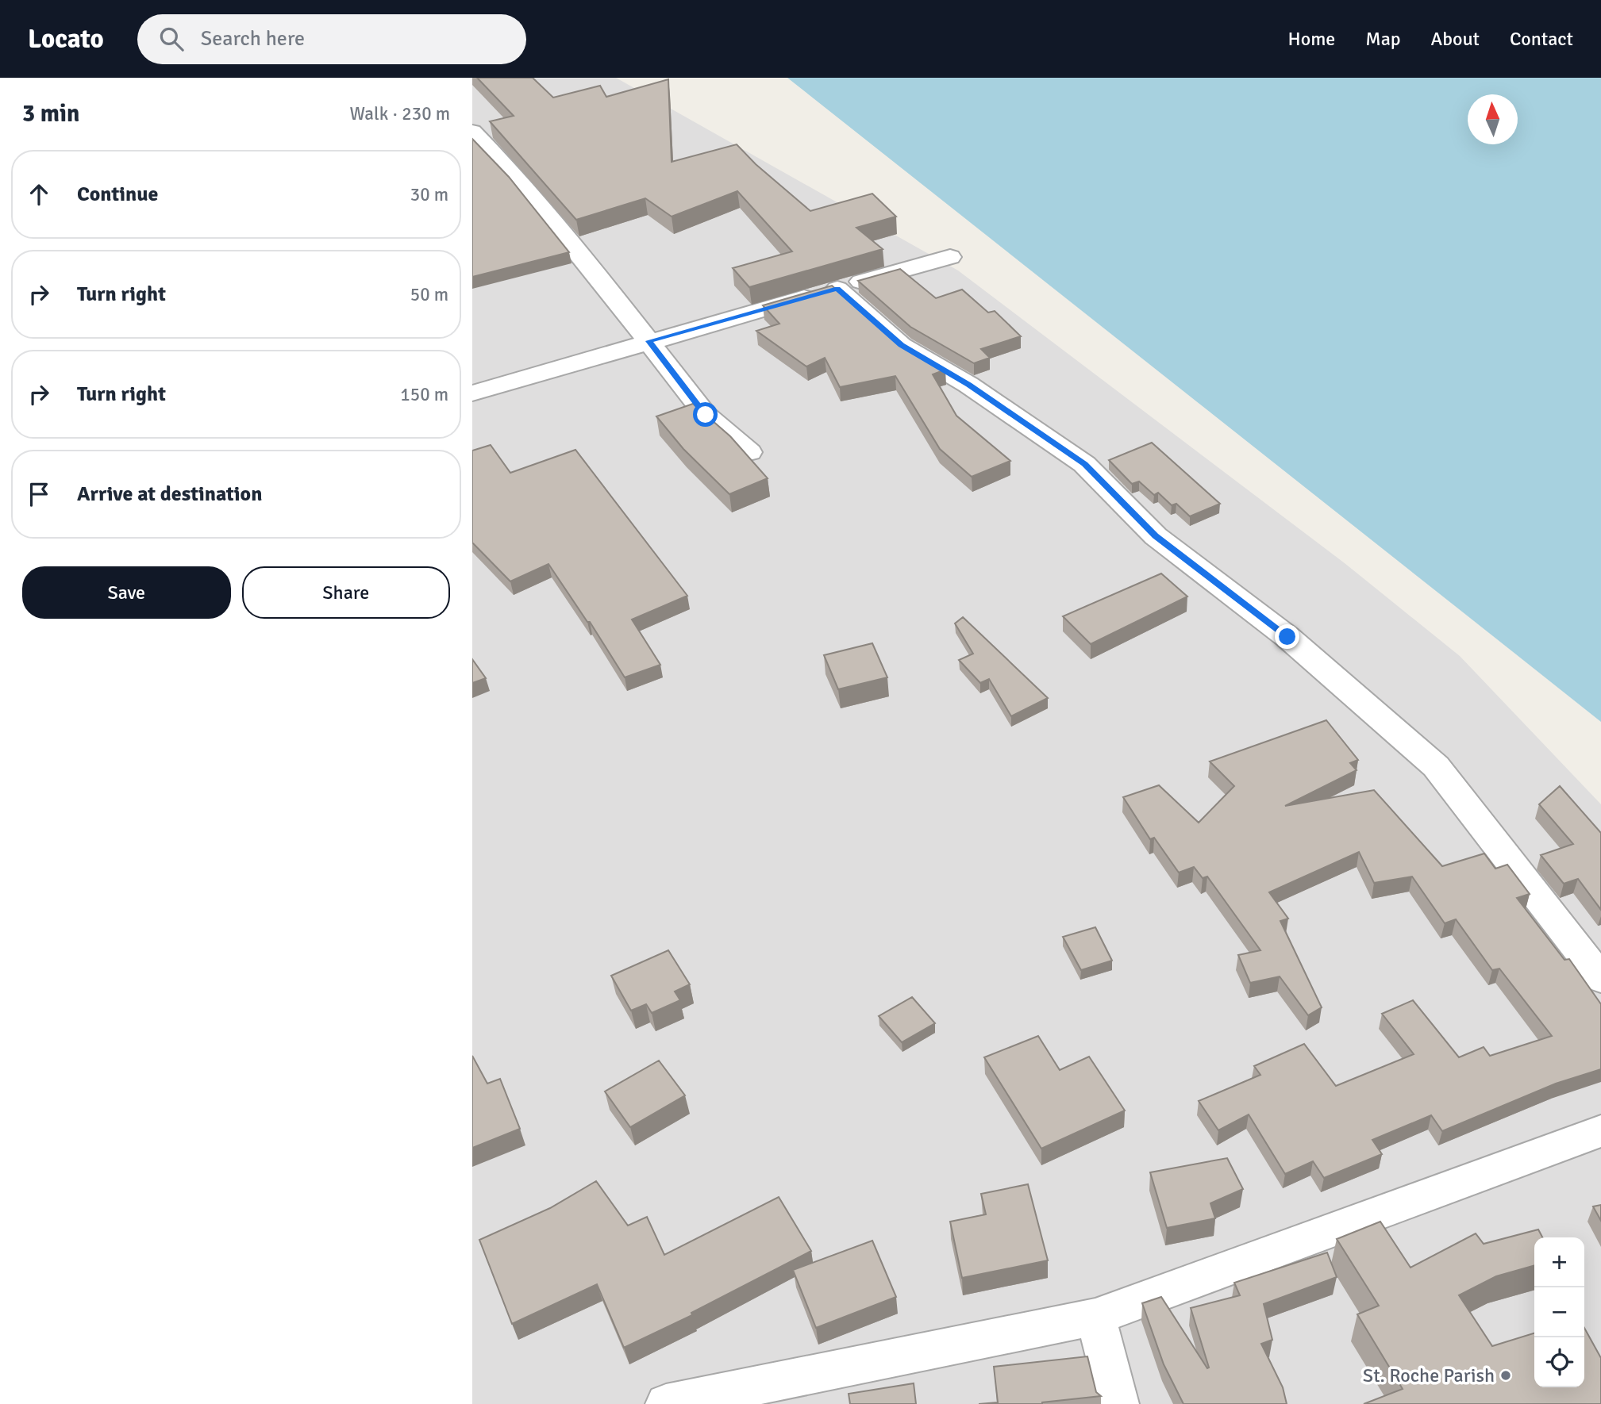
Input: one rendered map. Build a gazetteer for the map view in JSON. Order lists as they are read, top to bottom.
{
  "places": ["St. Roche Parish"],
  "north": "top",
  "page": {
    "header": "Locato",
    "search": "Search here",
    "nav": [
      "Home",
      "Map",
      "About",
      "Contact"
    ],
    "heading": ["3 min", "Walk · 230 m"],
    "list": [
      ["Continue", "30 m"],
      ["Turn right", "50 m"],
      ["Turn right", "150 m"],
      "Arrive at destination"
    ],
    "buttons": ["Save", "Share"],
    "map_buttons": ["+", "−"]
  }
}
